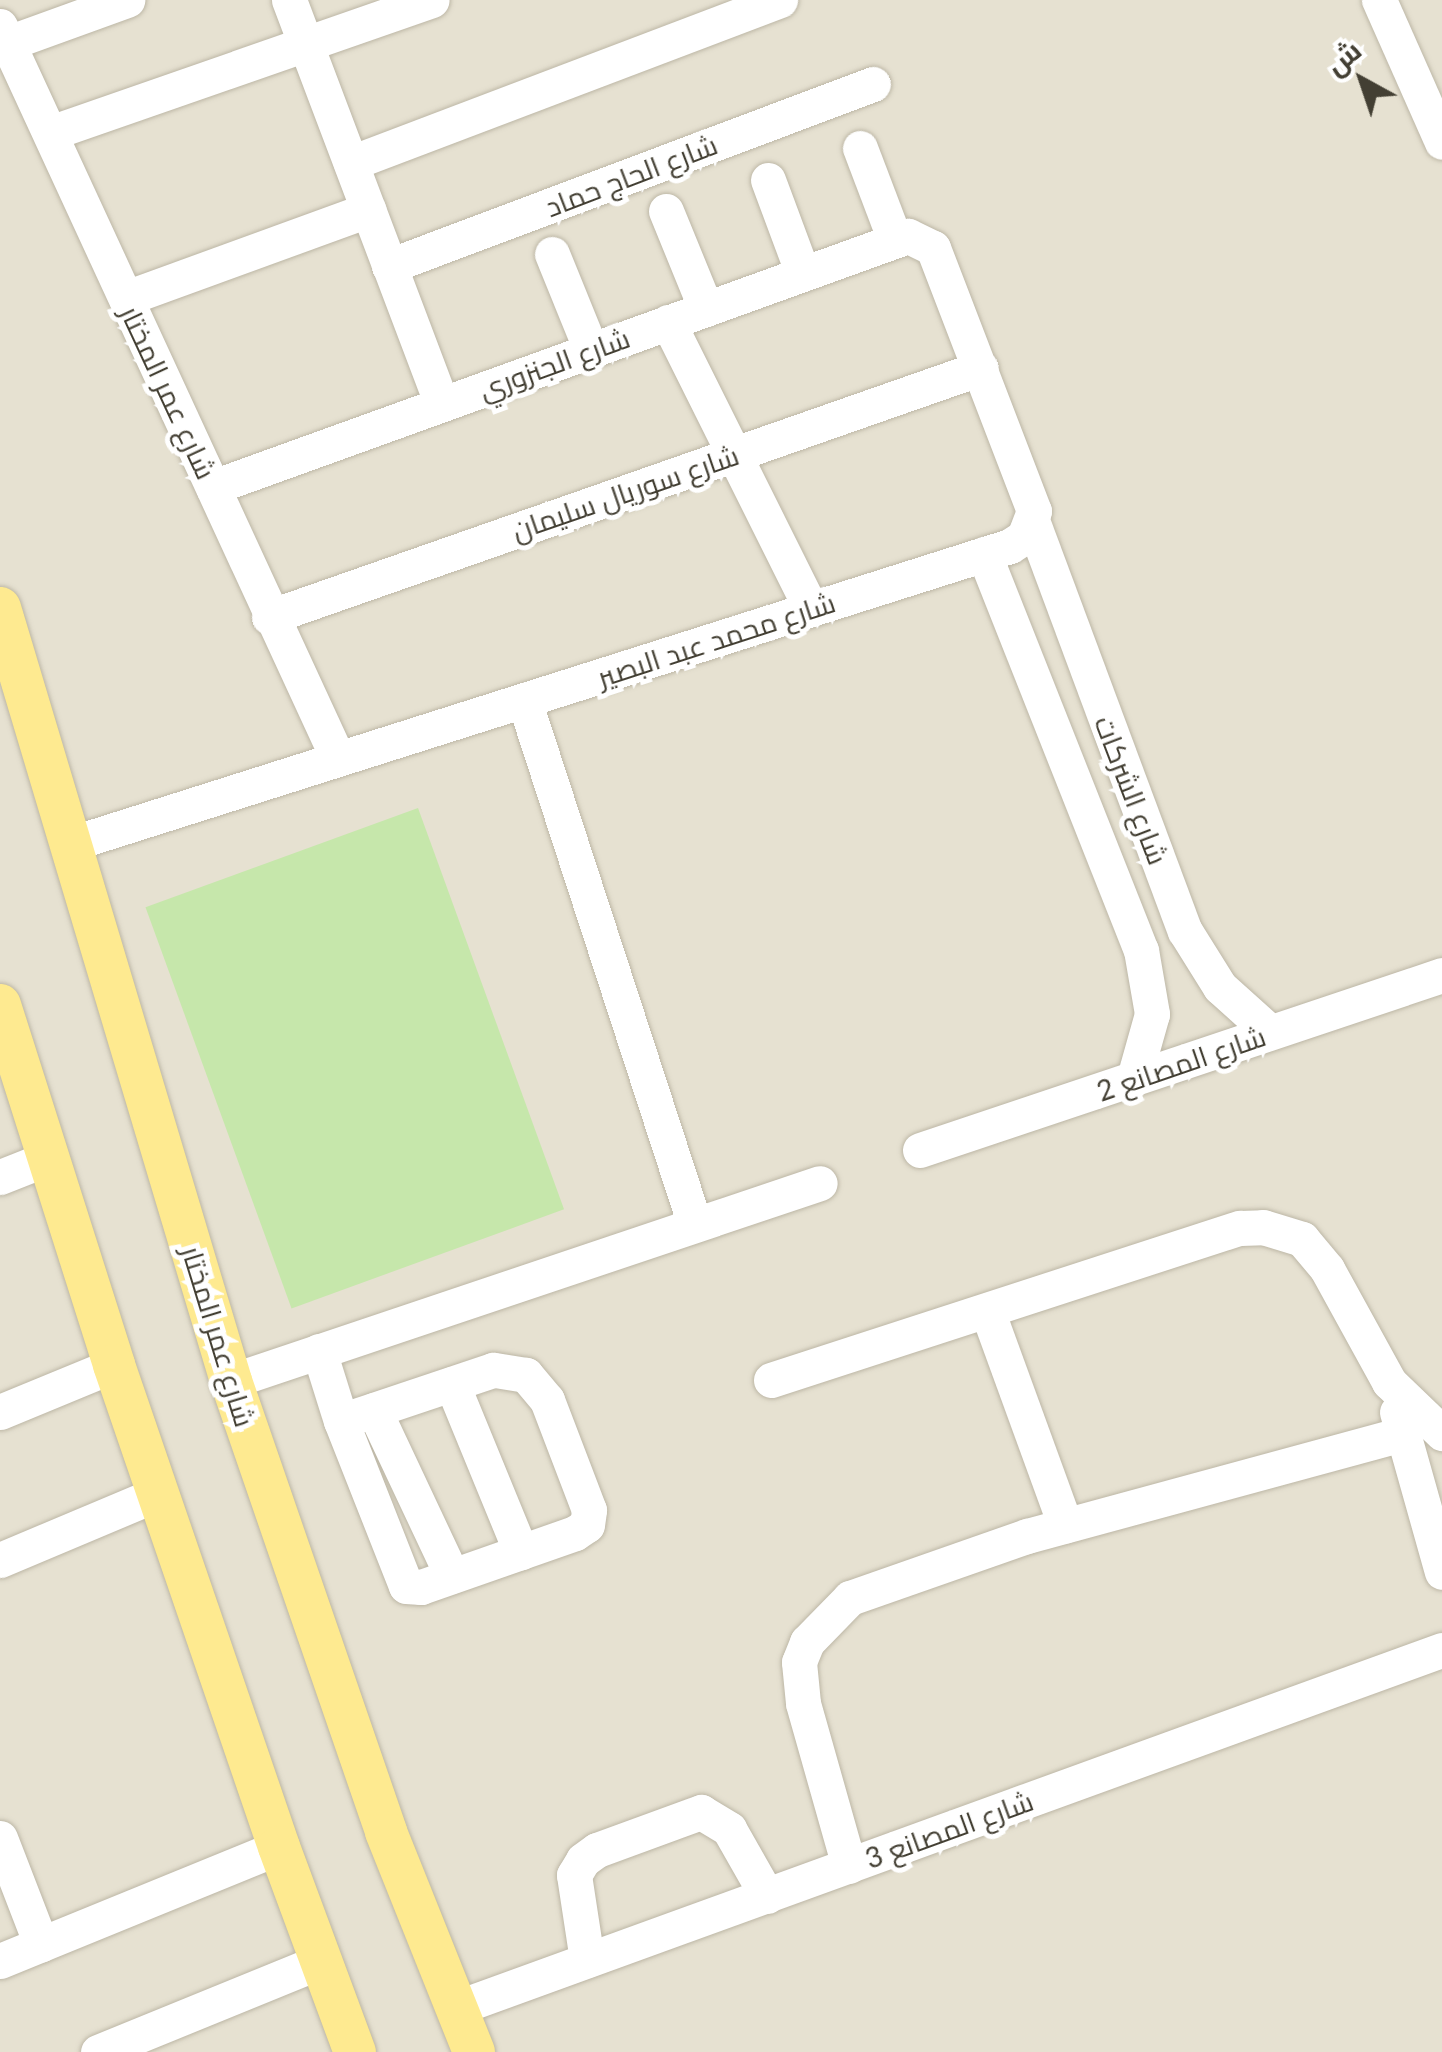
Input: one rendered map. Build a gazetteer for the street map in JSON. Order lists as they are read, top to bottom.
{
  "streets": {
    "main road": ["شارع عمر المختار"],
    "street": [
      "شارع الحاج حماد",
      "شارع الجنزوري",
      "شارع سوريال سليمان",
      "شارع محمد عبد البصير",
      "شارع الشركات",
      "شارع المصانع 2",
      "شارع المصانع 3"
    ]
  },
  "crossings": [
    ["شارع الجنزوري", "شارع عمر المختار"],
    ["شارع عمر المختار", "شارع سوريال سليمان"],
    ["شارع عمر المختار", "شارع محمد عبد البصير"],
    ["شارع عمر المختار", "شارع المصانع 3"],
    ["شارع محمد عبد البصير", "شارع الشركات"],
    ["شارع الشركات", "شارع المصانع 2"]
  ],
  "north": "top left"
}
